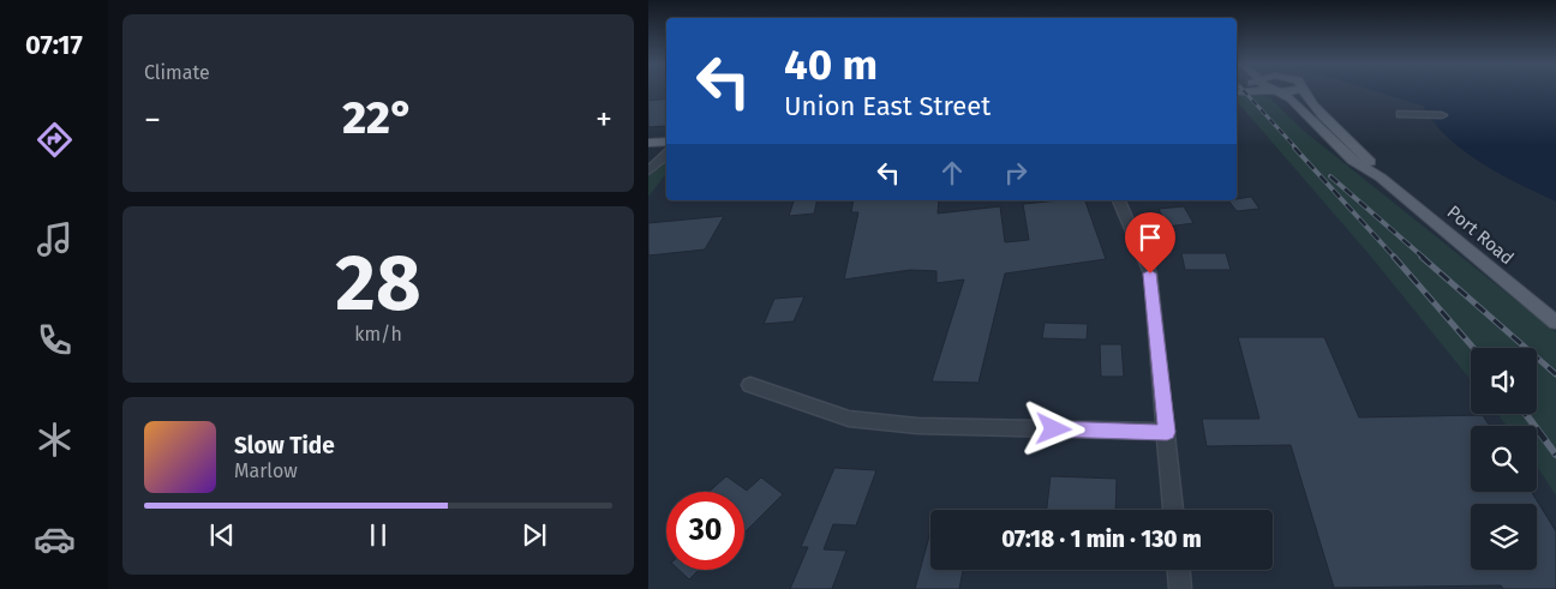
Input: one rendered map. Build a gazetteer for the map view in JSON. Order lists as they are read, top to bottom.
{
  "streets": {
    "main road": ["Port Road"]
  },
  "page": {
    "tabs": "07:17",
    "tile": [
      "Climate",
      ["28", "km/h"]
    ],
    "turn": ["40 m", "Union East Street"],
    "heat": ["−", "22°", "+"],
    "song": ["Slow Tide", "Marlow"],
    "limit": "30",
    "trip": "07:18 · 1 min · 130 m"
  }
}
